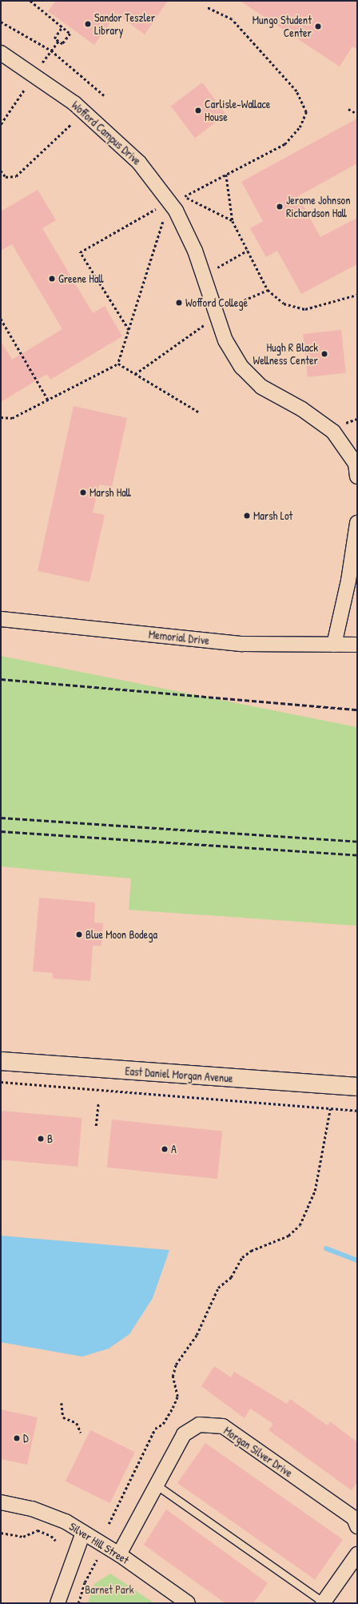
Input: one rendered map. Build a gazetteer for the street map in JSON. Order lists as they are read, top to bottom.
{
  "streets": {
    "main road": ["East Daniel Morgan Avenue"],
    "street": [
      "Wofford Campus Drive",
      "Memorial Drive",
      "Morgan Silver Drive",
      "Silver Hill Street"
    ]
  },
  "crossings": [
    ["Morgan Silver Drive", "Silver Hill Street"]
  ],
  "parks": ["Barnet Park"],
  "places": [
    "Sandor Teszler Library",
    "Mungo Student Center",
    "Carlisle-Wallace House",
    "Jerome Johnson Richardson Hall",
    "Greene Hall",
    "Wofford College",
    "Hugh R Black Wellness Center",
    "Marsh Hall",
    "Marsh Lot",
    "Blue Moon Bodega",
    "B",
    "A",
    "D"
  ]
}
